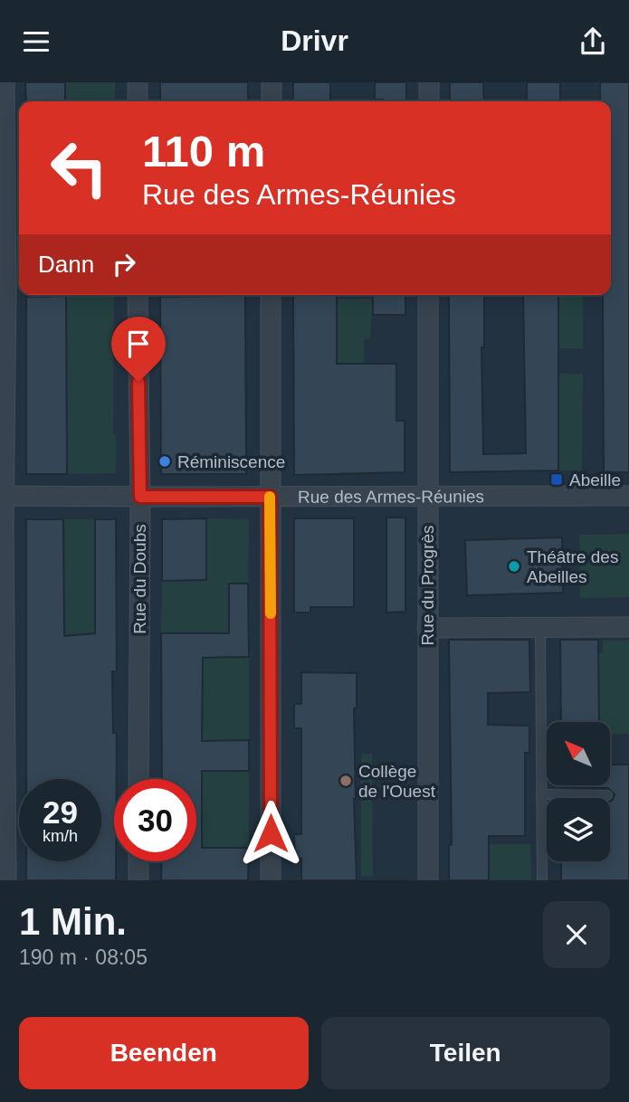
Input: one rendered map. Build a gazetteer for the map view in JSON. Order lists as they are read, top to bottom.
{
  "streets": {
    "street": ["Rue des Armes-Réunies", "Rue du Doubs", "Rue du Progrès"]
  },
  "crossings": [
    ["Rue des Armes-Réunies", "Rue du Doubs"],
    ["Rue des Armes-Réunies", "Rue du Progrès"]
  ],
  "places": {
    "other": ["Réminiscence", "Théâtre des Abeilles", "Collège de l'Ouest"],
    "transit": ["Abeille"]
  },
  "north": "top left",
  "page": {
    "header": "Drivr",
    "turn": ["110 m", "Rue des Armes-Réunies"],
    "then": "Dann",
    "speed": "29 km/h",
    "limit": "30",
    "heading": ["1 Min.", "190 m · 08:05"],
    "buttons": ["Beenden", "Teilen"]
  }
}
